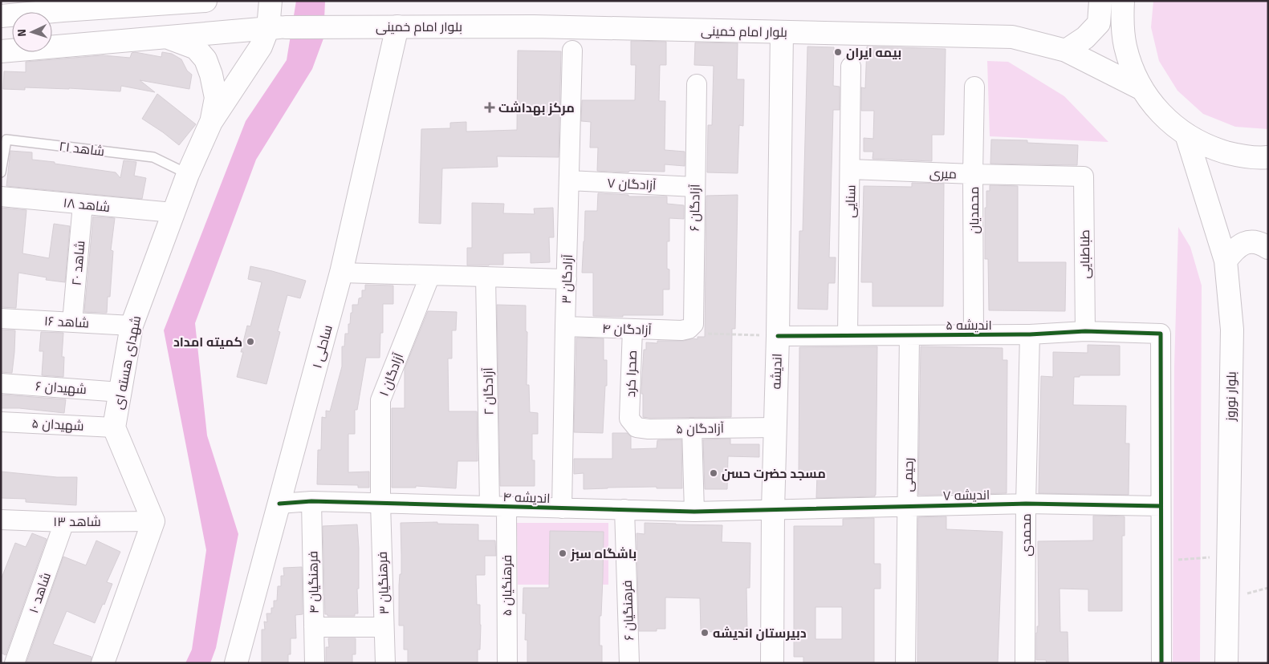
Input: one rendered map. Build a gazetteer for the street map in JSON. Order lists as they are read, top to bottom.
{
  "streets": {
    "street": [
      "بلوار امام خمینی",
      "میری",
      "آزادگان ۷",
      "سنایی",
      "شاهد ۱۸",
      "آزادگان ۶",
      "محمدیان",
      "طباطبایی",
      "شاهد ۲۰",
      "آزادگان ۳",
      "شاهد ۱۶",
      "اندیشه ۵",
      "آزادگان ۴",
      "ساحلی ۱",
      "شهدای هسته ای",
      "اندیشه",
      "صحرا کرد",
      "آزادگان ۱",
      "شهیدان ۶",
      "آزادگان ۲",
      "بلوار نوروز",
      "شهیدان ۵",
      "آزادگان ۵",
      "رحیمی",
      "اندیشه ۷",
      "اندیشه ۴",
      "شاهد ۱۳",
      "محمدی",
      "فرهنگیان ۴",
      "فرهنگیان ۳",
      "فرهنگیان ۵",
      "شاهد ۱۰",
      "فرهنگیان ۶"
    ],
    "lane": ["شاهد ۲۱"]
  },
  "crossings": [
    ["بلوار امام خمینی", "ساحلی ۱"],
    ["بلوار امام خمینی", "شهدای هسته ای"],
    ["بلوار امام خمینی", "اندیشه"],
    ["شاهد ۲۱", "شهدای هسته ای"],
    ["میری", "سنایی"],
    ["میری", "محمدیان"],
    ["میری", "طباطبایی"],
    ["آزادگان ۷", "آزادگان ۶"],
    ["آزادگان ۷", "آزادگان ۳"],
    ["سنایی", "اندیشه ۵"],
    ["شاهد ۱۸", "شاهد ۲۰"],
    ["شاهد ۱۸", "شهدای هسته ای"],
    ["آزادگان ۶", "آزادگان ۴"],
    ["محمدیان", "اندیشه ۵"],
    ["طباطبایی", "اندیشه ۵"],
    ["شاهد ۲۰", "شاهد ۱۶"],
    ["آزادگان ۳", "آزادگان ۴"],
    ["آزادگان ۳", "اندیشه ۴"],
    ["شاهد ۱۶", "شهدای هسته ای"],
    ["اندیشه ۵", "اندیشه"],
    ["اندیشه ۵", "رحیمی"],
    ["اندیشه ۵", "اندیشه ۷"],
    ["اندیشه ۵", "محمدی"],
    ["آزادگان ۴", "صحرا کرد"],
    ["ساحلی ۱", "اندیشه ۴"],
    ["شهدای هسته ای", "شهیدان ۶"],
    ["شهدای هسته ای", "شهیدان ۵"],
    ["شهدای هسته ای", "شاهد ۱۳"],
    ["اندیشه", "آزادگان ۵"],
    ["اندیشه", "اندیشه ۷"],
    ["اندیشه", "اندیشه ۴"],
    ["صحرا کرد", "آزادگان ۵"],
    ["آزادگان ۱", "اندیشه ۴"],
    ["آزادگان ۱", "فرهنگیان ۳"],
    ["آزادگان ۲", "اندیشه ۴"],
    ["آزادگان ۲", "فرهنگیان ۵"],
    ["رحیمی", "اندیشه ۷"],
    ["اندیشه ۷", "اندیشه ۴"],
    ["اندیشه ۷", "محمدی"],
    ["اندیشه ۴", "فرهنگیان ۴"],
    ["اندیشه ۴", "فرهنگیان ۳"],
    ["اندیشه ۴", "فرهنگیان ۵"],
    ["اندیشه ۴", "فرهنگیان ۶"],
    ["شاهد ۱۳", "شاهد ۱۰"]
  ],
  "places": {
    "other": [
      "بیمه ایران",
      "کمیته امداد",
      "مسجد حضرت حسن",
      "باشگاه سبز",
      "دبیرستان اندیشه"
    ],
    "health": ["مرکز بهداشت"]
  },
  "north": "left"
}
